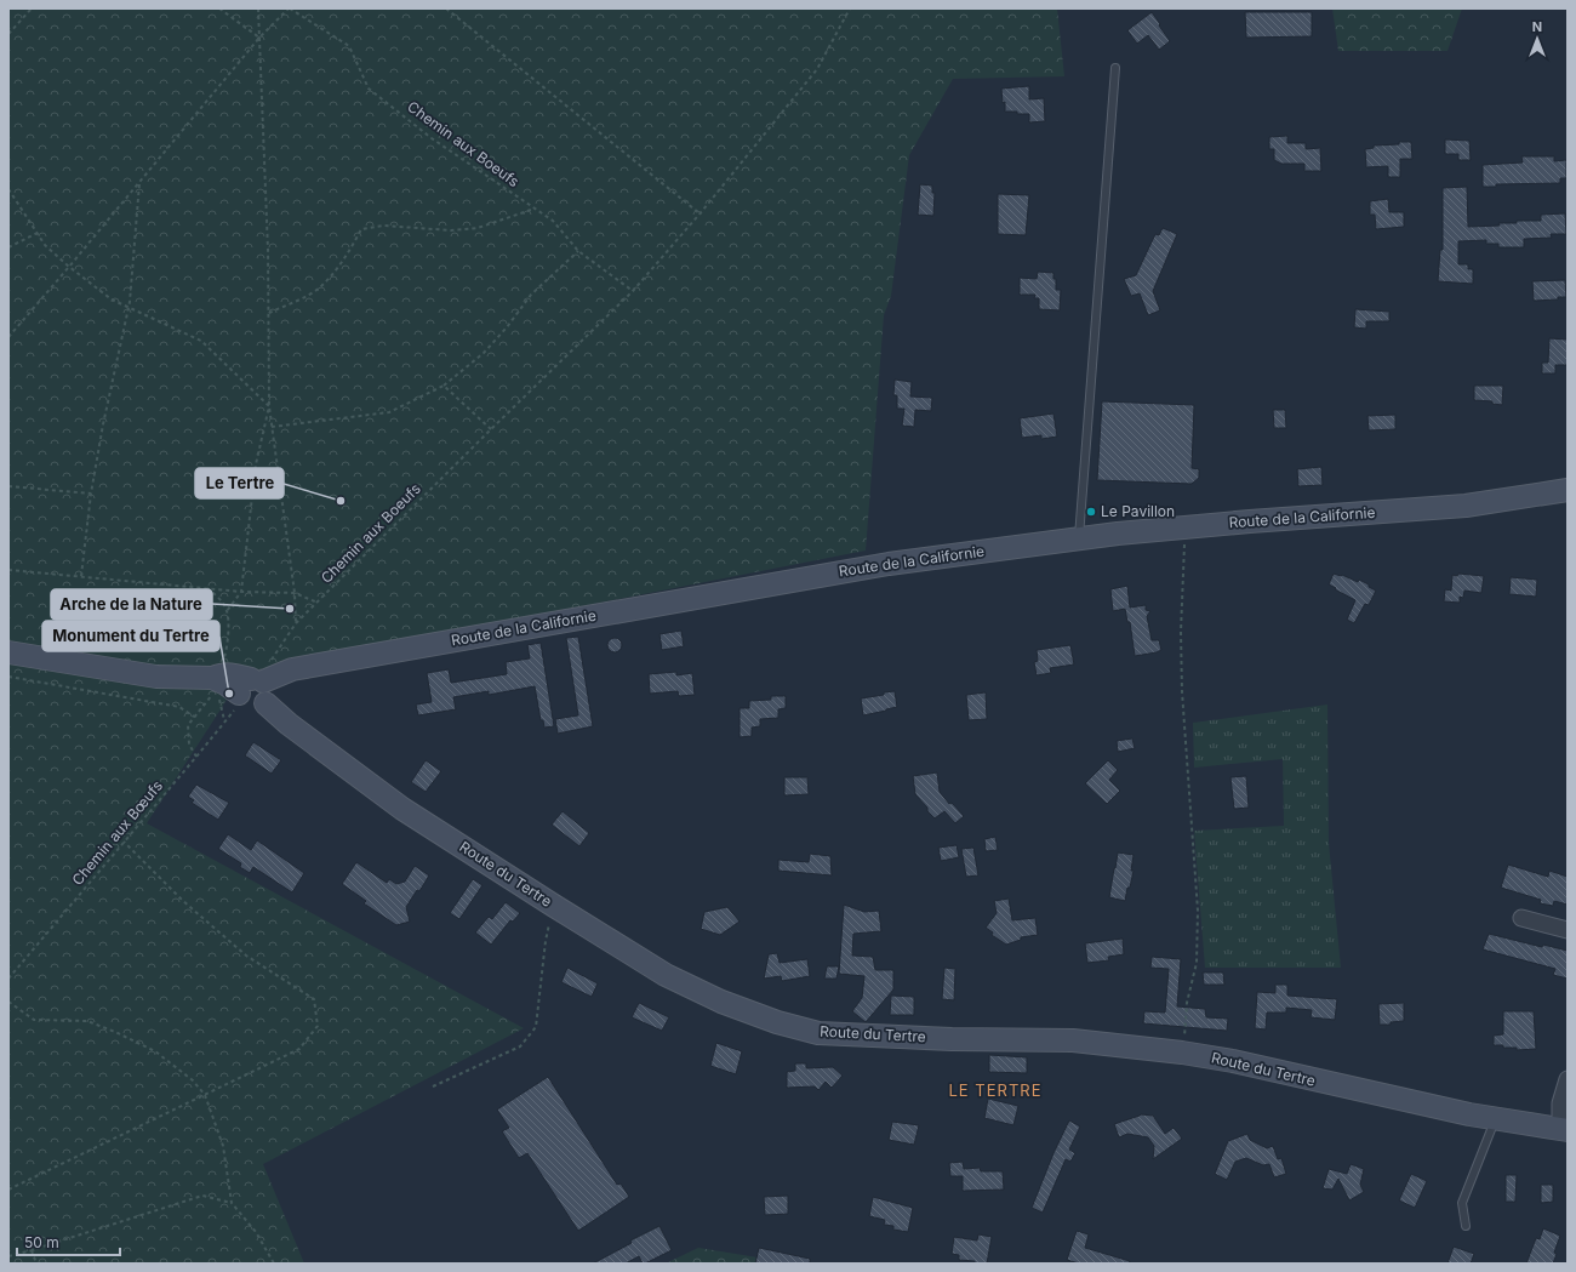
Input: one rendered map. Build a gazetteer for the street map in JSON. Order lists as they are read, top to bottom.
{
  "streets": {
    "street": ["Route de la Californie", "Route du Tertre"],
    "path": ["Chemin aux Boeufs", "Chemin aux Bœufs"]
  },
  "crossings": [
    ["Route de la Californie", "Chemin aux Bœufs"],
    ["Route de la Californie", "Route du Tertre"],
    ["Chemin aux Bœufs", "Route du Tertre"]
  ],
  "districts": ["LE TERTRE"],
  "places": [
    "Le Tertre",
    "Le Pavillon",
    "Arche de la Nature",
    "Monument du Tertre"
  ],
  "scale_bar": "50 m",
  "north": "top"
}
